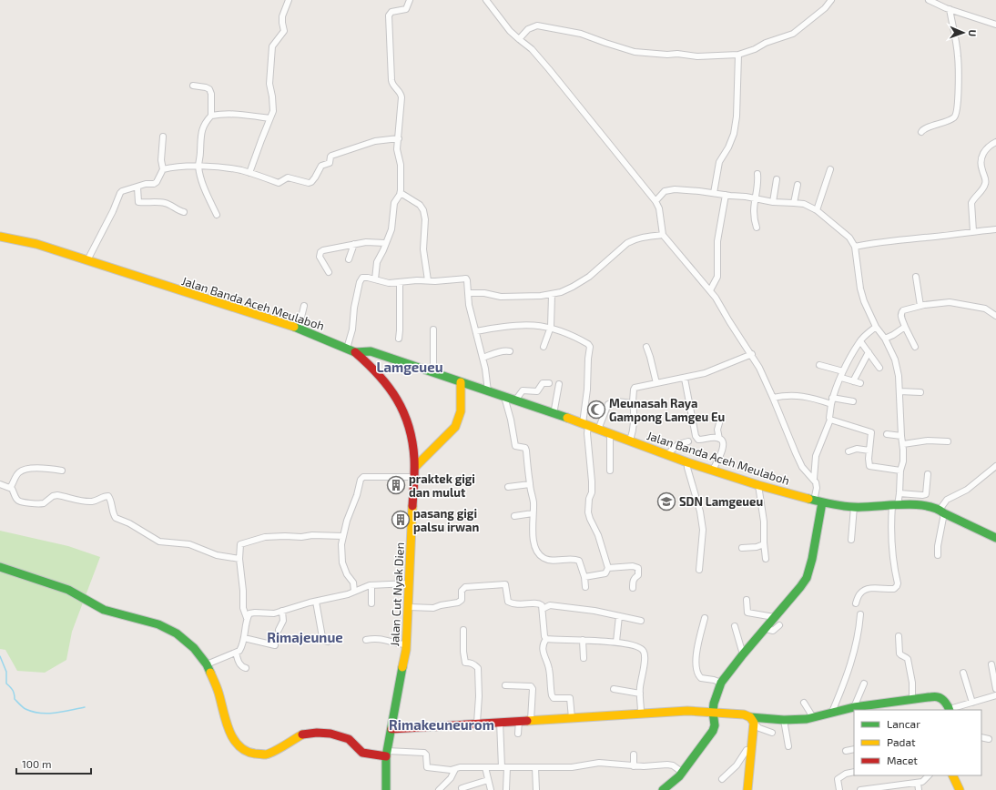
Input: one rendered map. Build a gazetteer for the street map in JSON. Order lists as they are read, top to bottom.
{
  "streets": {
    "main road": ["Jalan Banda Aceh Meulaboh", "Jalan Cut Nyak Dien"]
  },
  "crossings": [
    ["Jalan Banda Aceh Meulaboh", "Jalan Cut Nyak Dien"]
  ],
  "districts": ["Lamgeueu", "Rimajeunue", "Rimakeuneurom"],
  "places": {
    "mosque": ["Meunasah Raya Gampong Lamgeu Eu"],
    "building": ["praktek gigi dan mulut", "pasang gigi palsu irwan"],
    "school or university": ["SDN Lamgeueu"]
  },
  "legend": ["Lancar", "Padat", "Macet"],
  "scale_bar": "100 m",
  "north": "right"
}
